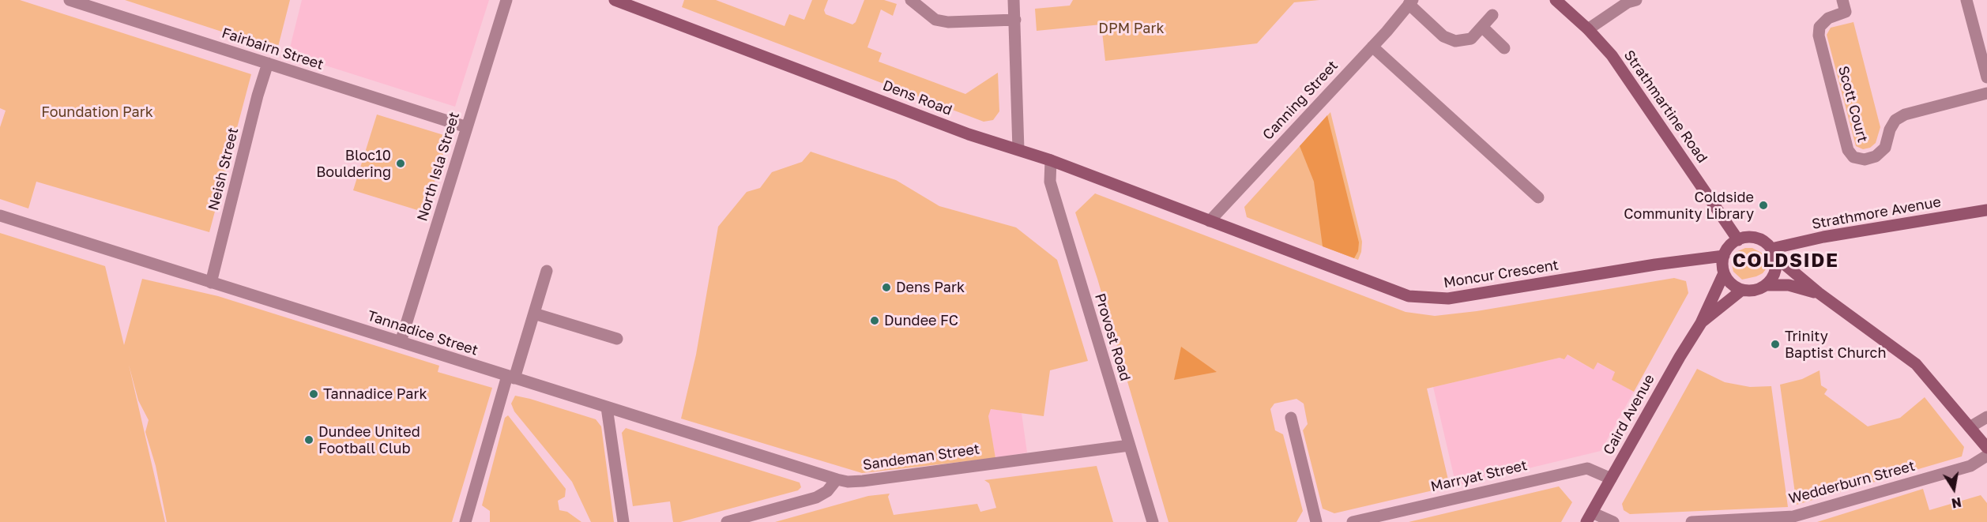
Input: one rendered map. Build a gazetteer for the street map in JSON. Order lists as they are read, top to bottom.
{
  "streets": {
    "main road": [
      "Dens Road",
      "Strathmartine Road",
      "Strathmore Avenue",
      "Moncur Crescent",
      "Caird Avenue"
    ],
    "street": [
      "Fairbairn Street",
      "Canning Street",
      "Scott Court",
      "North Isla Street",
      "Neish Street",
      "Tannadice Street",
      "Provost Road",
      "Sandeman Street",
      "Marryat Street",
      "Wedderburn Street"
    ]
  },
  "crossings": [
    ["Fairbairn Street", "North Isla Street"],
    ["Fairbairn Street", "Neish Street"],
    ["Dens Road", "Canning Street"],
    ["Dens Road", "Moncur Crescent"],
    ["Dens Road", "Provost Road"],
    ["Canning Street", "Moncur Crescent"],
    ["Strathmartine Road", "Strathmore Avenue"],
    ["Strathmartine Road", "Moncur Crescent"],
    ["Strathmartine Road", "Caird Avenue"],
    ["North Isla Street", "Tannadice Street"],
    ["Neish Street", "Tannadice Street"],
    ["Strathmore Avenue", "Moncur Crescent"],
    ["Strathmore Avenue", "Caird Avenue"],
    ["Moncur Crescent", "Caird Avenue"],
    ["Tannadice Street", "Sandeman Street"],
    ["Provost Road", "Sandeman Street"],
    ["Caird Avenue", "Marryat Street"]
  ],
  "districts": ["COLDSIDE"],
  "parks": ["DPM Park", "Foundation Park"],
  "places": [
    "Bloc10 Bouldering",
    "Coldside Community Library",
    "Dens Park",
    "Dundee FC",
    "Trinity Baptist Church",
    "Tannadice Park",
    "Dundee United Football Club"
  ],
  "north": "bottom"
}
